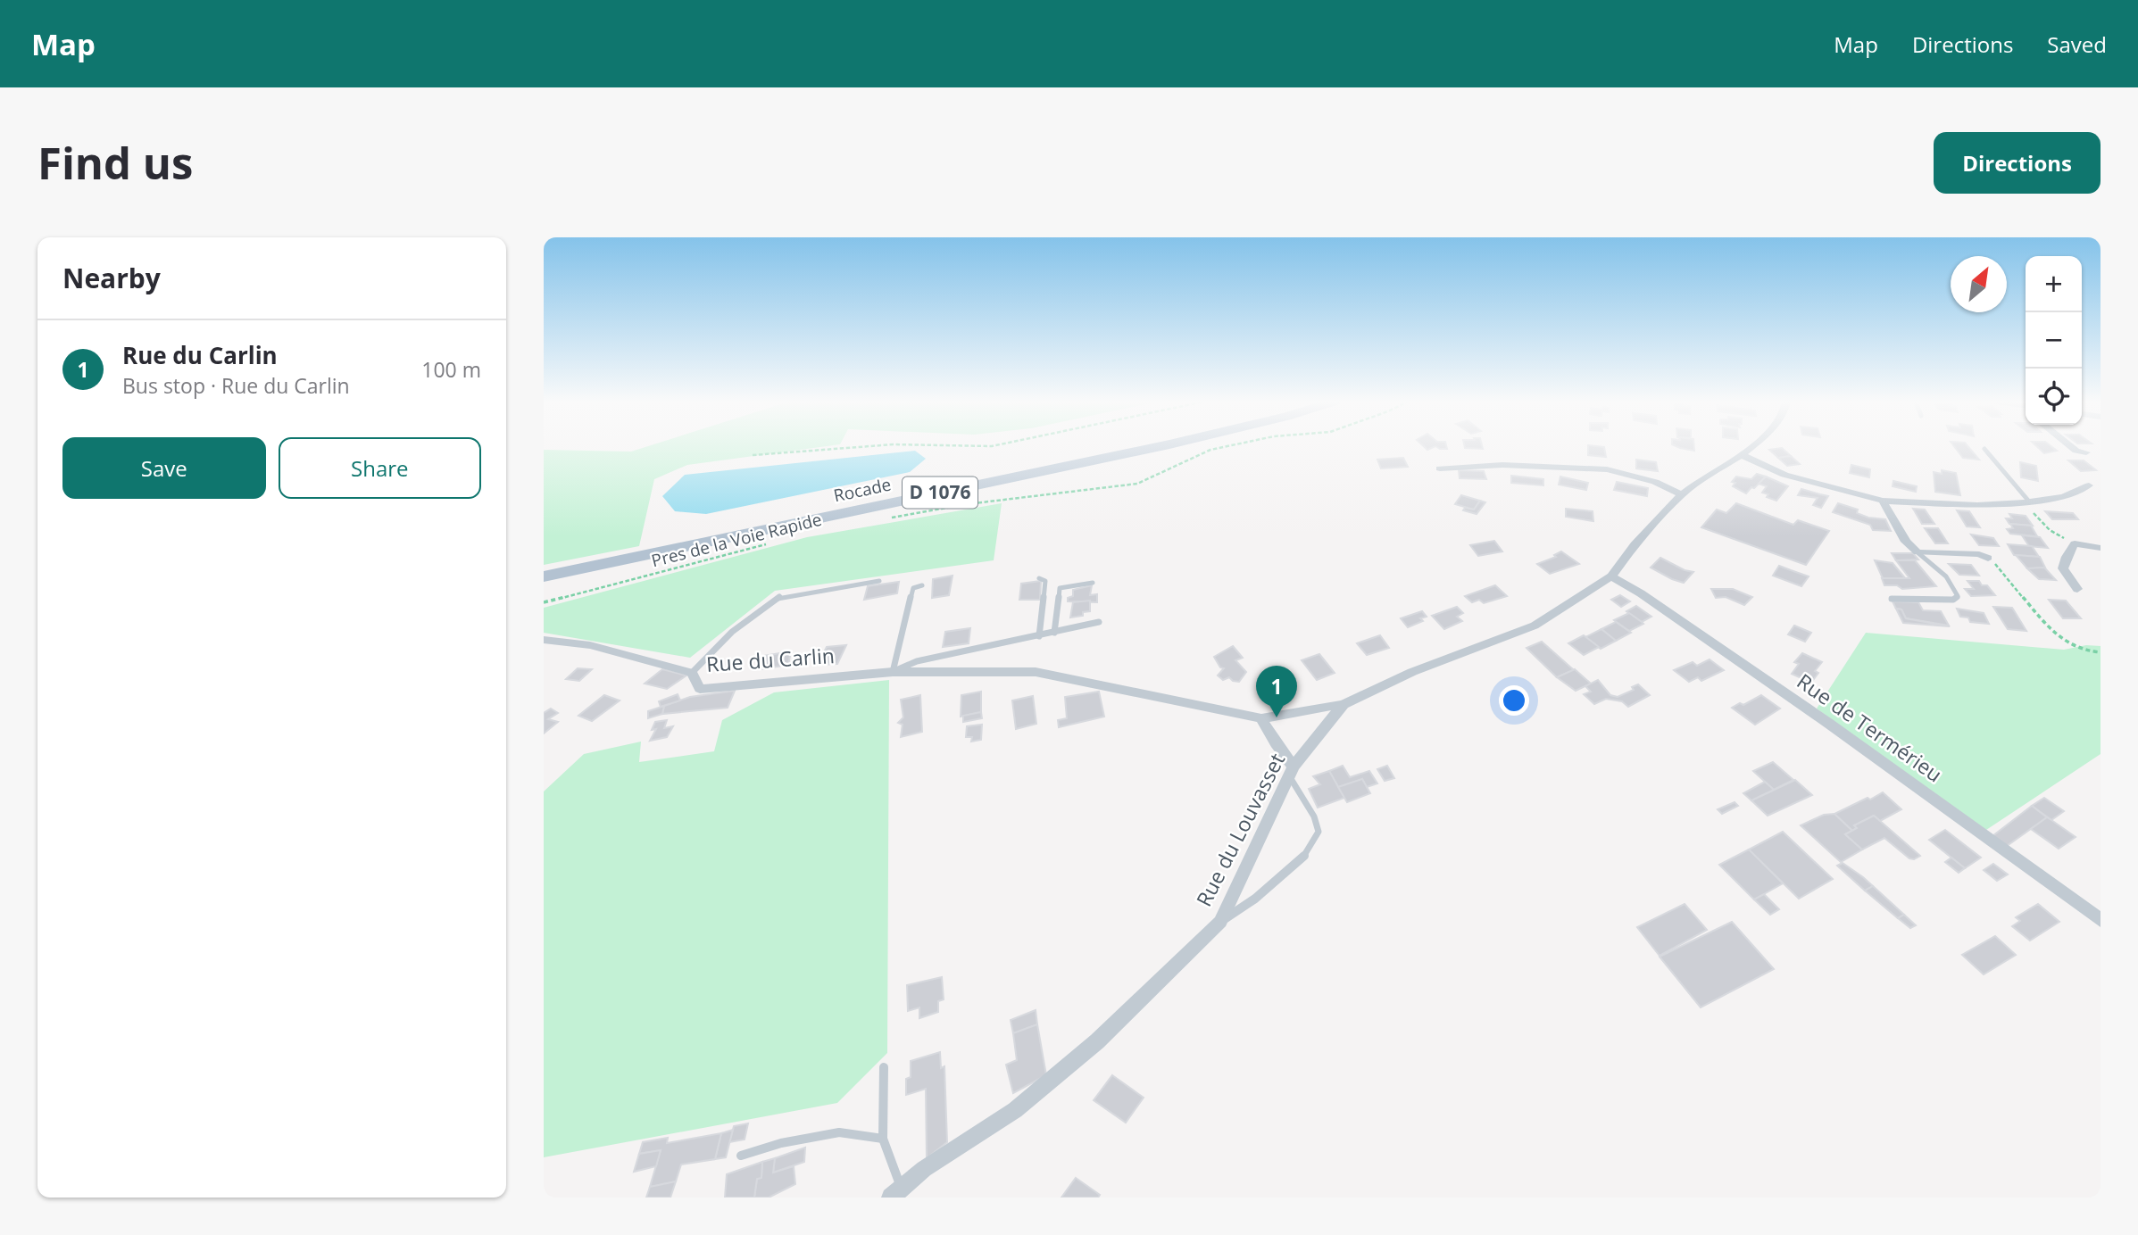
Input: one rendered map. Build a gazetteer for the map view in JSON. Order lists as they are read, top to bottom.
{
  "streets": {
    "main road": ["Rocade", "D 1076"],
    "street": ["Rue du Carlin", "Rue de Termérieu", "Rue du Louvasset"],
    "path": ["Pres de la Voie Rapide"]
  },
  "crossings": [
    ["Rue du Carlin", "Rue du Louvasset"],
    ["Rue de Termérieu", "Rue du Louvasset"]
  ],
  "north": "top right",
  "page": {
    "header": "Map",
    "nav": ["Map", "Directions", "Saved"],
    "buttons": [
      "Directions",
      ["Save", "Share"]
    ],
    "title": "Find us",
    "heading": "Nearby",
    "map_buttons": ["+", "−"],
    "list": [
      {
        "mark": "1",
        "name": "Rue du Carlin",
        "note": "Bus stop · Rue du Carlin",
        "value": "100 m"
      }
    ],
    "pins": "1"
  }
}
